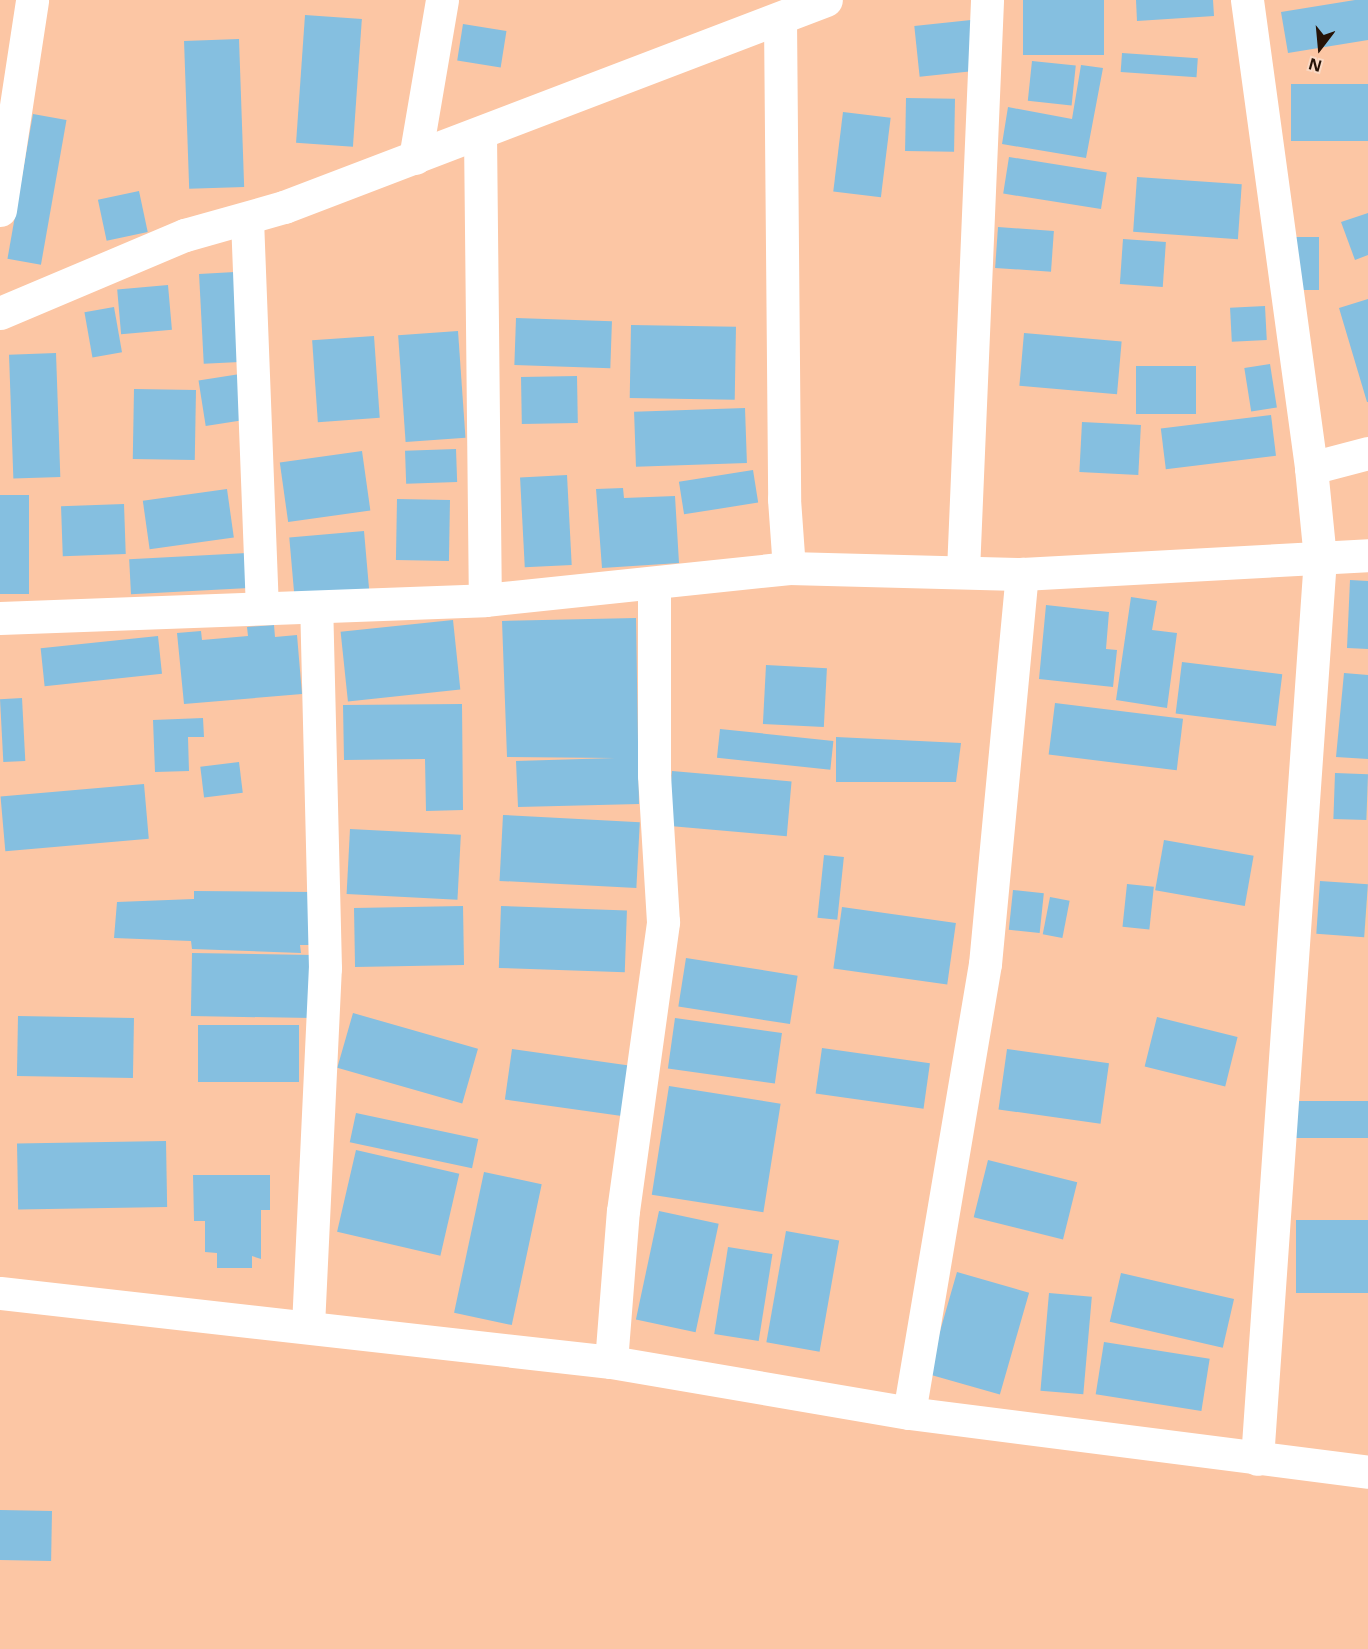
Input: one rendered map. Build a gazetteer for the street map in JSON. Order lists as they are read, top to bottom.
{
  "north": "bottom"
}
